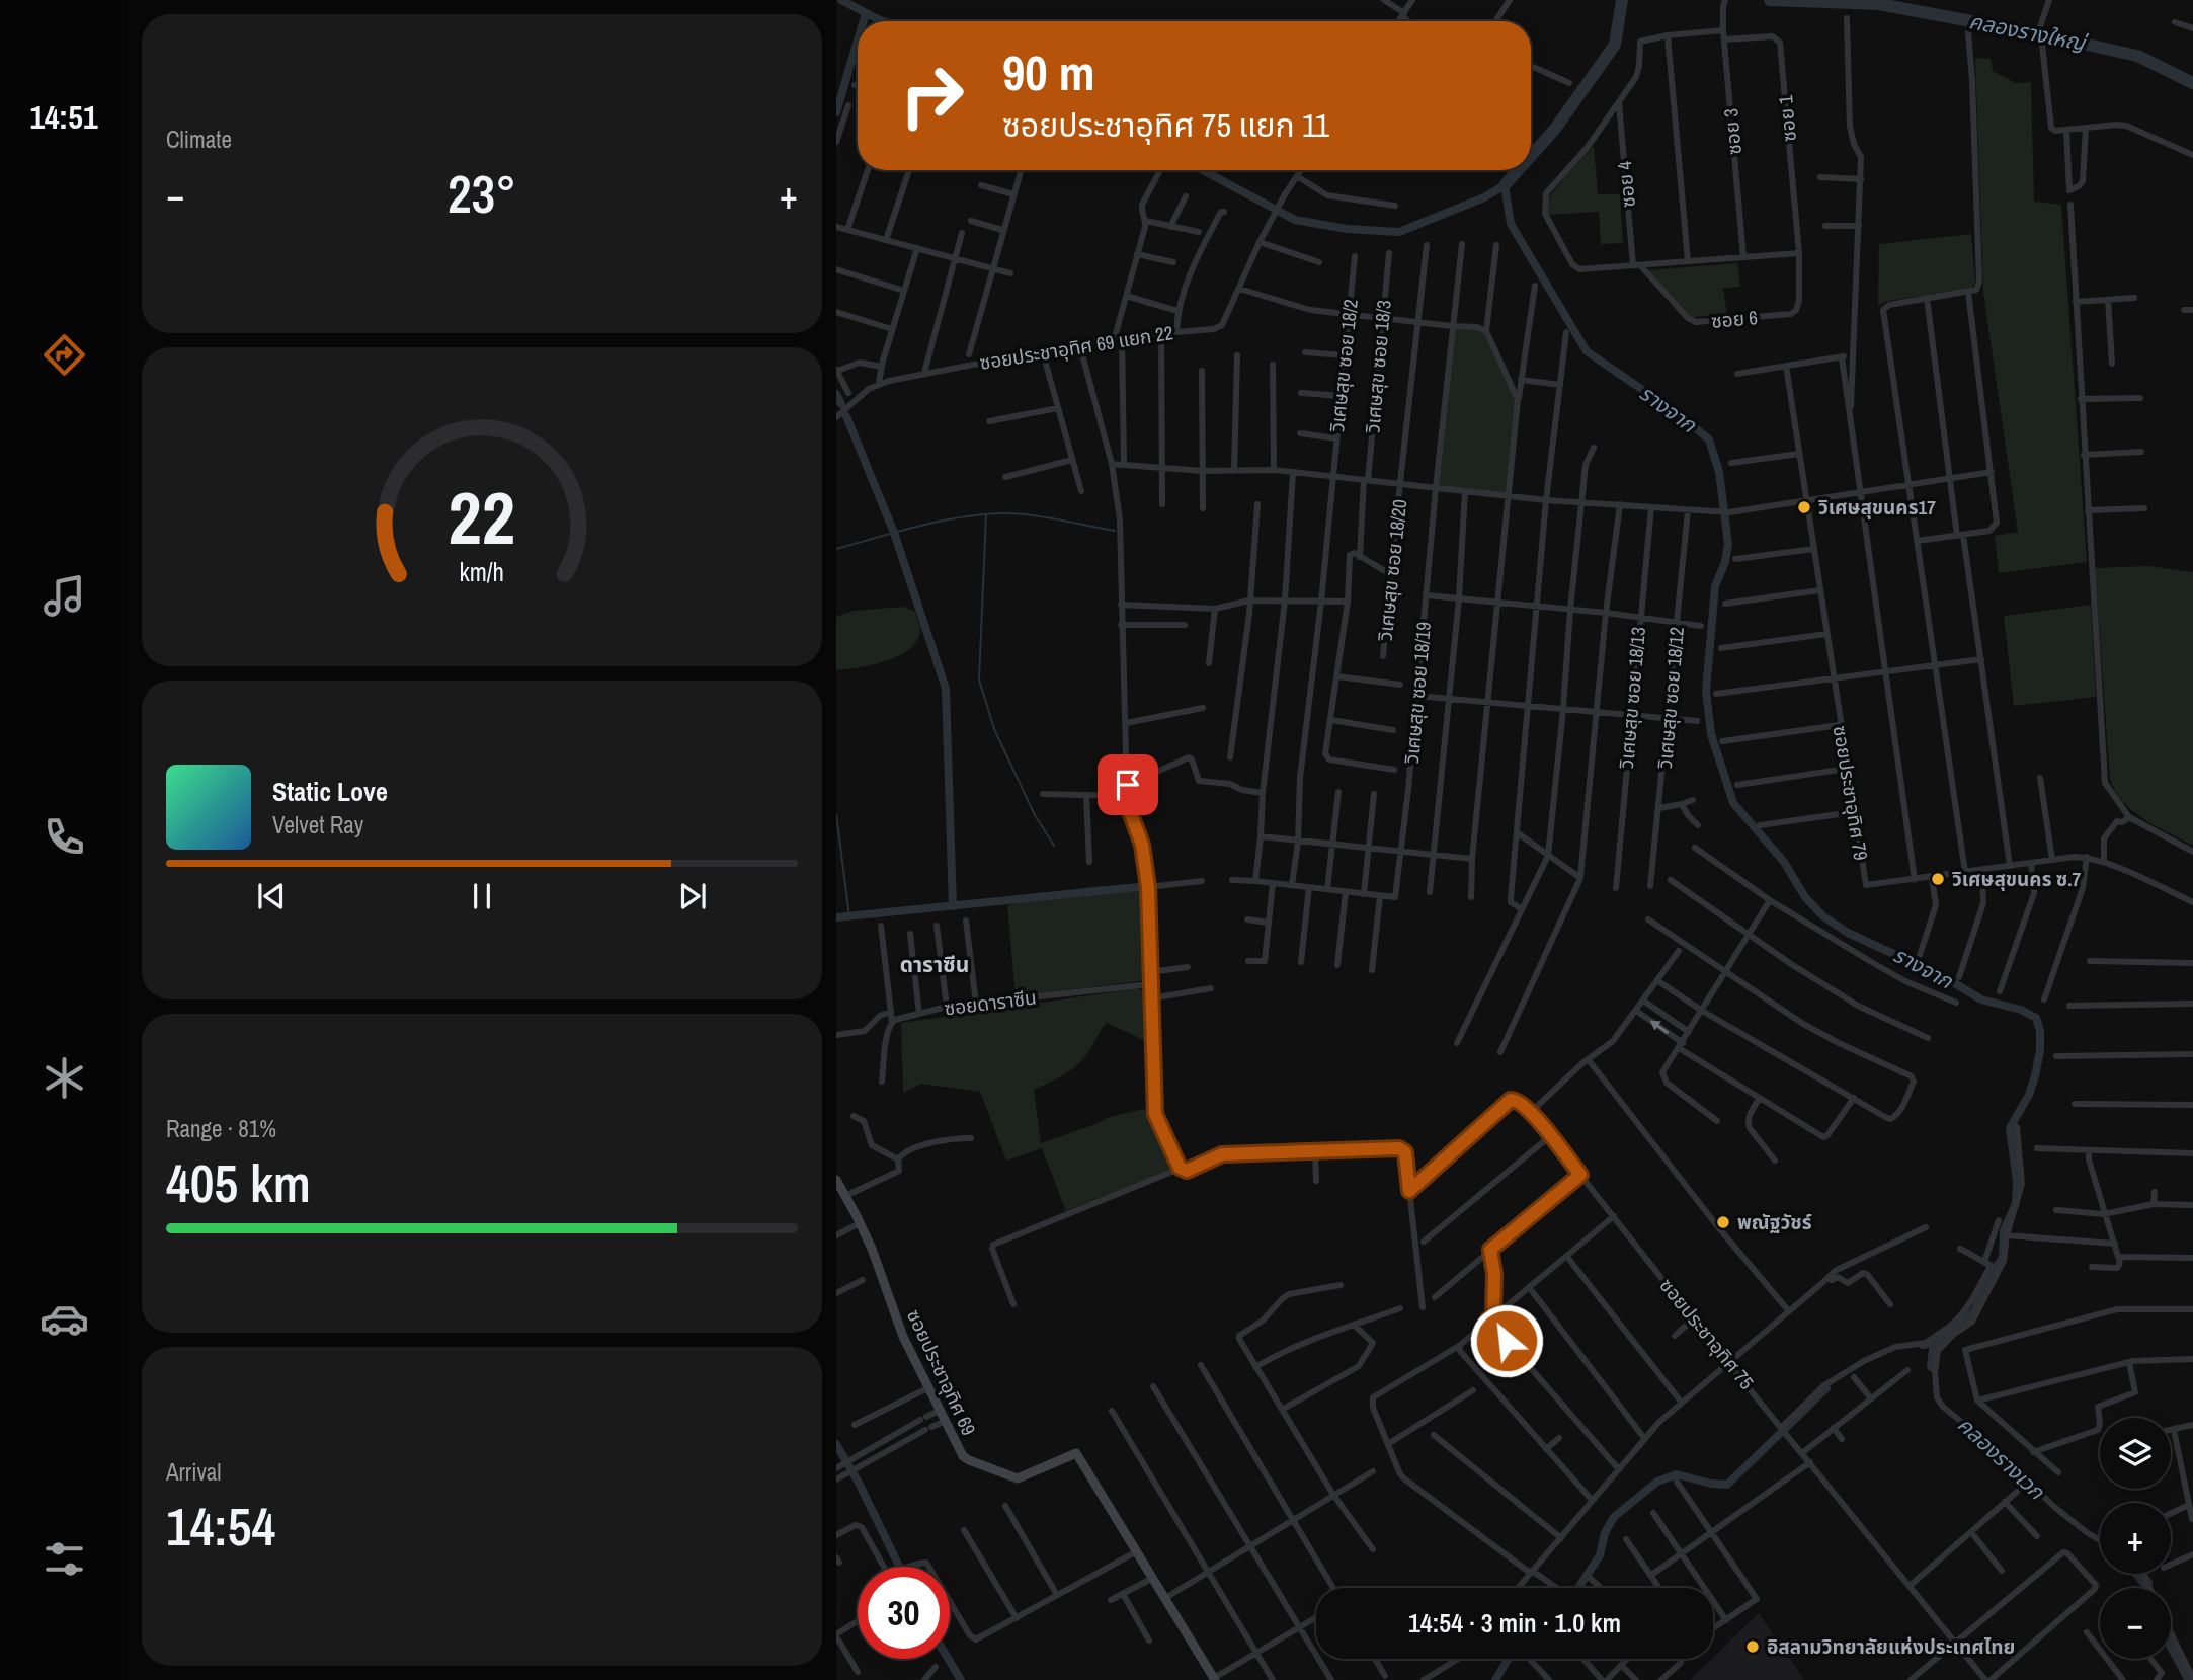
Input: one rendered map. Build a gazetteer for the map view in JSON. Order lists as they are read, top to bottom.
{
  "streets": {
    "street": [
      "ซอย 1",
      "ซอย 3",
      "ซอย 4",
      "ซอย 6",
      "ซอยประชาอุทิศ 69 แยก 22",
      "วิเศษสุข ซอย 18/2",
      "วิเศษสุข ซอย 18/3",
      "วิเศษสุข ซอย 18/20",
      "วิเศษสุข ซอย 18/19",
      "วิเศษสุข ซอย 18/13",
      "วิเศษสุข ซอย 18/12",
      "ซอยประชาอุทิศ 79",
      "ซอยดาราซีน",
      "ซอยประชาอุทิศ 75",
      "ซอยประชาอุทิศ 69"
    ]
  },
  "crossings": [
    ["ซอย 1", "ซอย 3"],
    ["ซอย 1", "ซอย 6"],
    ["ซอย 4", "ซอย 6"]
  ],
  "districts": ["ดาราซีน"],
  "water": ["คลองรางใหญ่", "รางจาก", "คลองรางเวก"],
  "places": [
    "วิเศษสุขนคร17",
    "วิเศษสุขนคร ซ.7",
    "พณัฐวัชร์",
    "อิสลามวิทยาลัยแห่งประเทศไทย"
  ],
  "page": {
    "tabs": "14:51",
    "tile": [
      "Climate",
      ["Range · 81%", "405 km"],
      ["Arrival", "14:54"]
    ],
    "turn": ["90 m", "ซอยประชาอุทิศ 75 แยก 11"],
    "heat": ["−", "23°", "+"],
    "song": ["Static Love", "Velvet Ray"],
    "map_buttons": ["+", "−"],
    "limit": "30",
    "trip": "14:54 · 3 min · 1.0 km",
    "gauge": ["22", "km/h"]
  }
}
